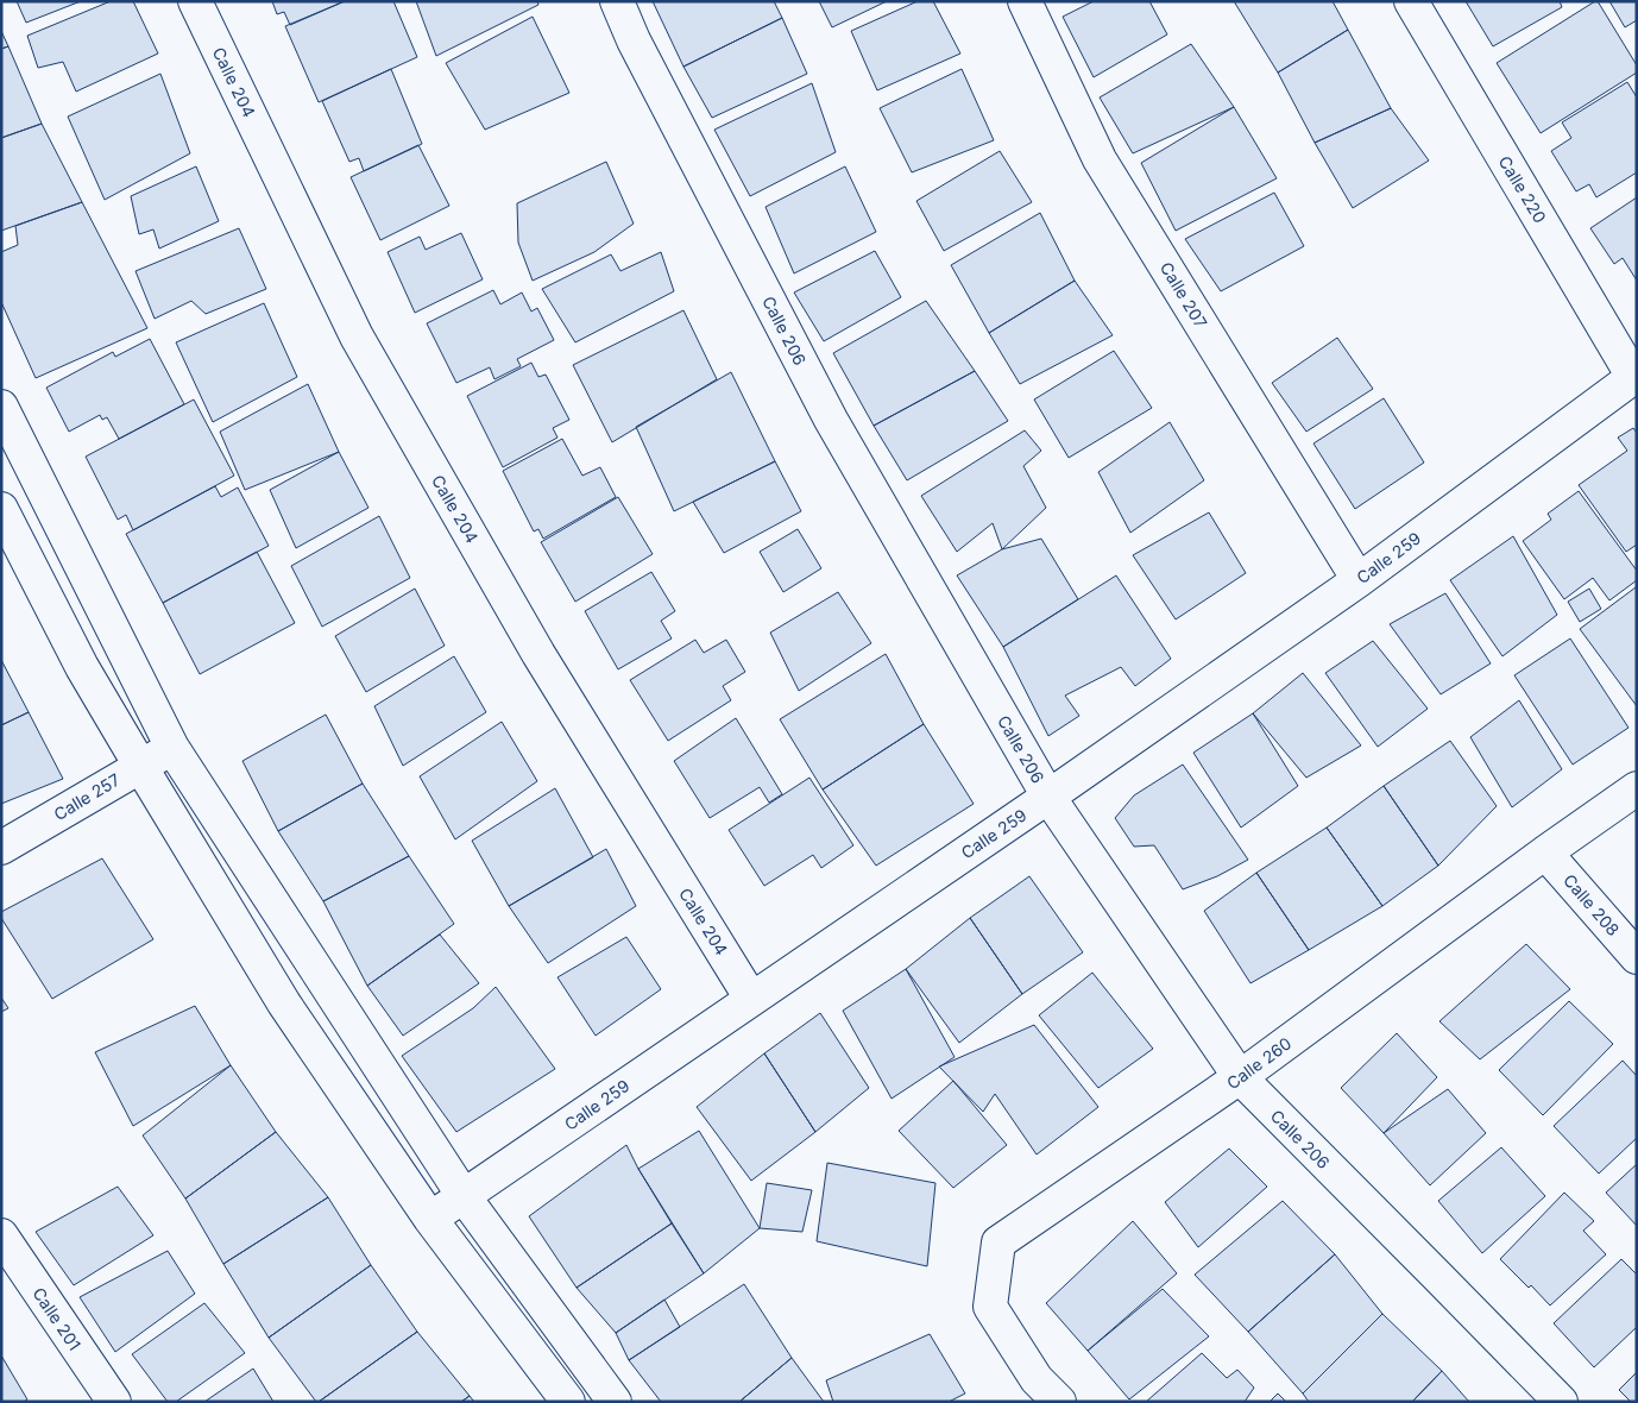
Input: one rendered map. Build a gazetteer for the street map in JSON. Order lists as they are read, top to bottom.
{
  "streets": {
    "street": [
      "Calle 204",
      "Calle 220",
      "Calle 207",
      "Calle 206",
      "Calle 259",
      "Calle 257",
      "Calle 208",
      "Calle 260",
      "Calle 201"
    ]
  },
  "crossings": [
    ["Calle 204", "Calle 259"],
    ["Calle 220", "Calle 259"],
    ["Calle 207", "Calle 259"],
    ["Calle 206", "Calle 259"],
    ["Calle 206", "Calle 260"],
    ["Calle 208", "Calle 260"]
  ]
}
